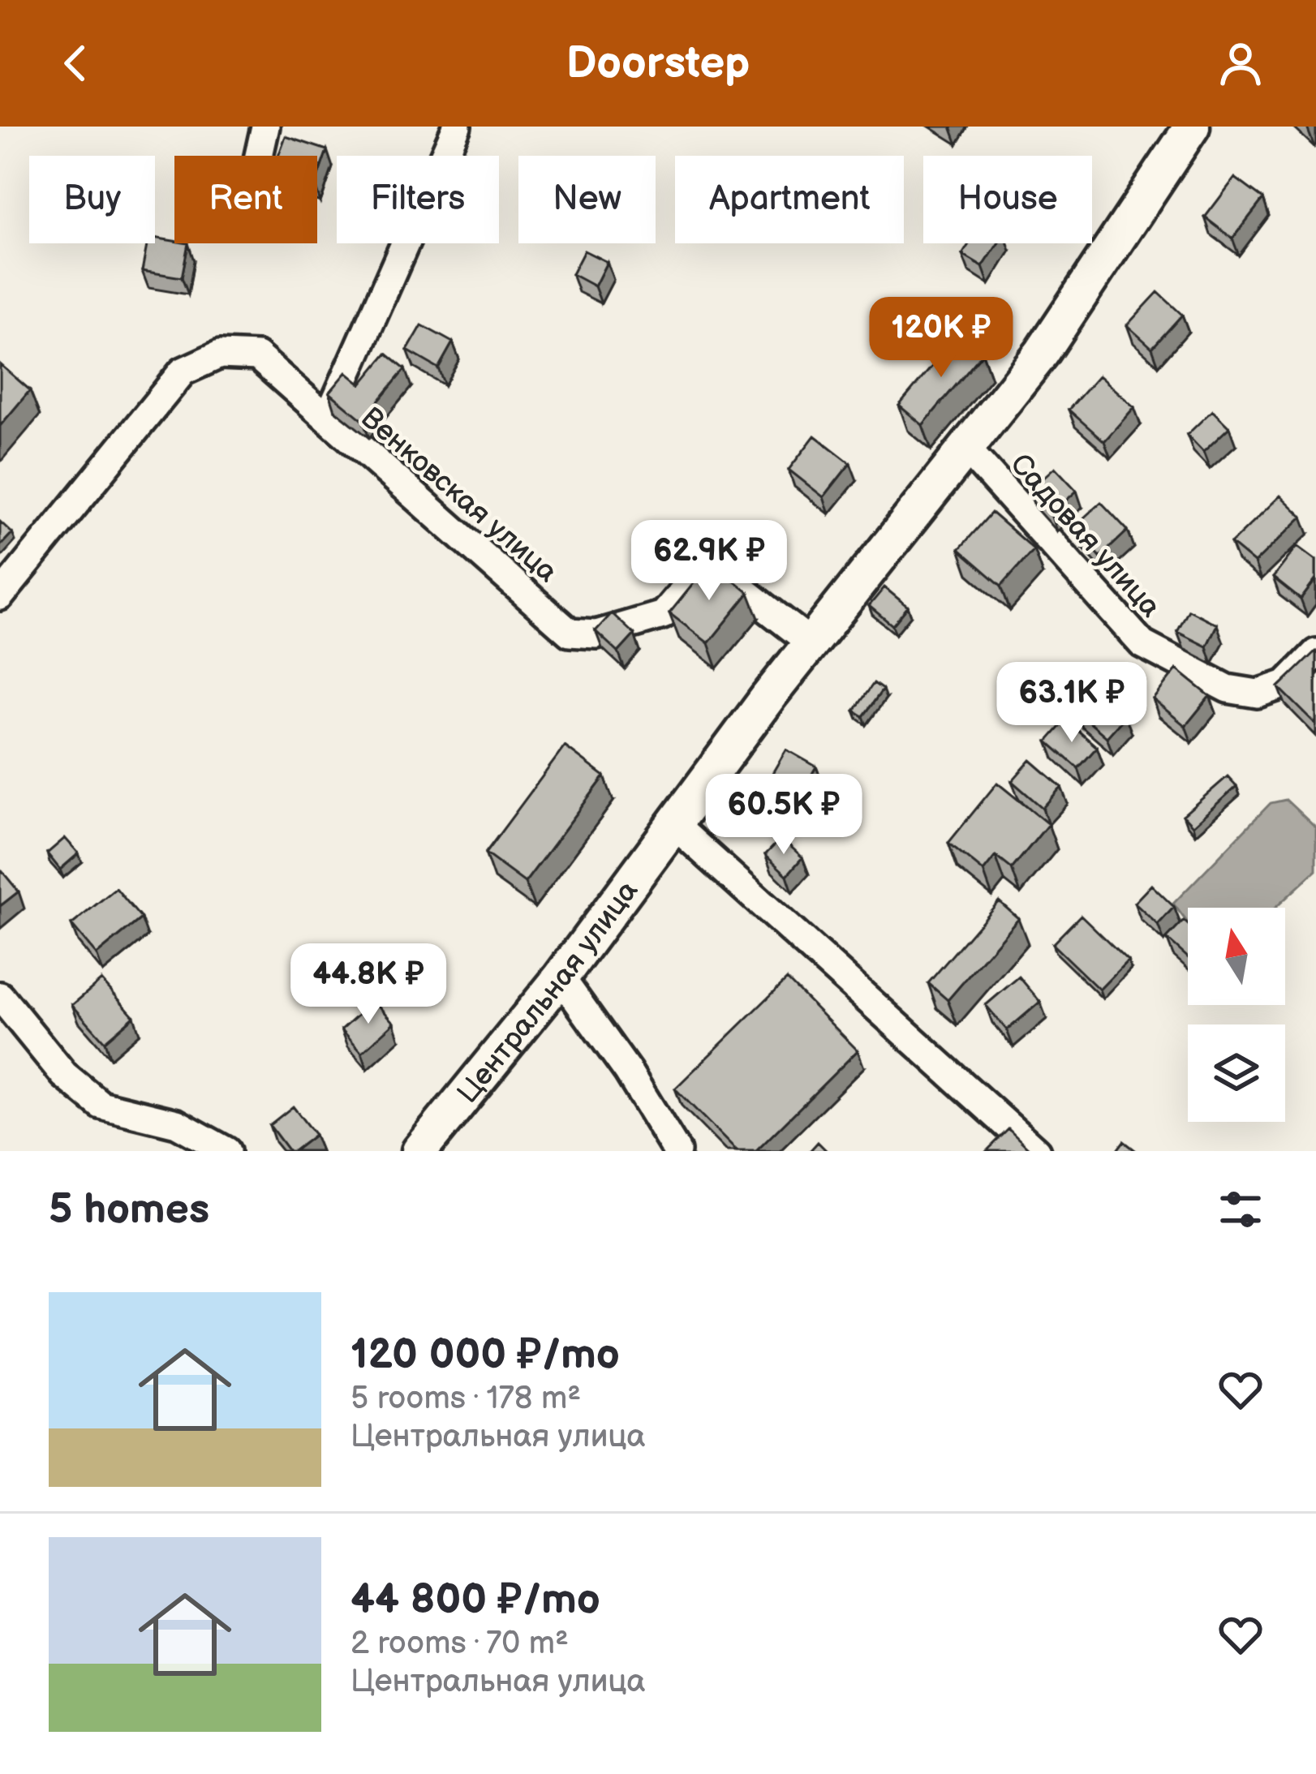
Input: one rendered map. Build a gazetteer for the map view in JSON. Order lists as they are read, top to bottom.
{
  "streets": {
    "main road": ["Центральная улица"],
    "street": ["Венковская улица", "Садовая улица"]
  },
  "crossings": [
    ["Венковская улица", "Центральная улица"],
    ["Садовая улица", "Центральная улица"]
  ],
  "north": "top",
  "page": {
    "header": "Doorstep",
    "chip": [
      "Buy",
      "Rent",
      "Filters",
      "New",
      "Apartment",
      "House"
    ],
    "price": [
      "120K ₽",
      "62.9K ₽",
      "63.1K ₽",
      "60.5K ₽",
      "44.8K ₽"
    ],
    "heading": "5 homes",
    "list": [
      {
        "name": "120 000 ₽/mo",
        "note": "5 rooms · 178 m² · Центральная улица"
      },
      {
        "name": "44 800 ₽/mo",
        "note": "2 rooms · 70 m² · Центральная улица"
      }
    ]
  }
}
